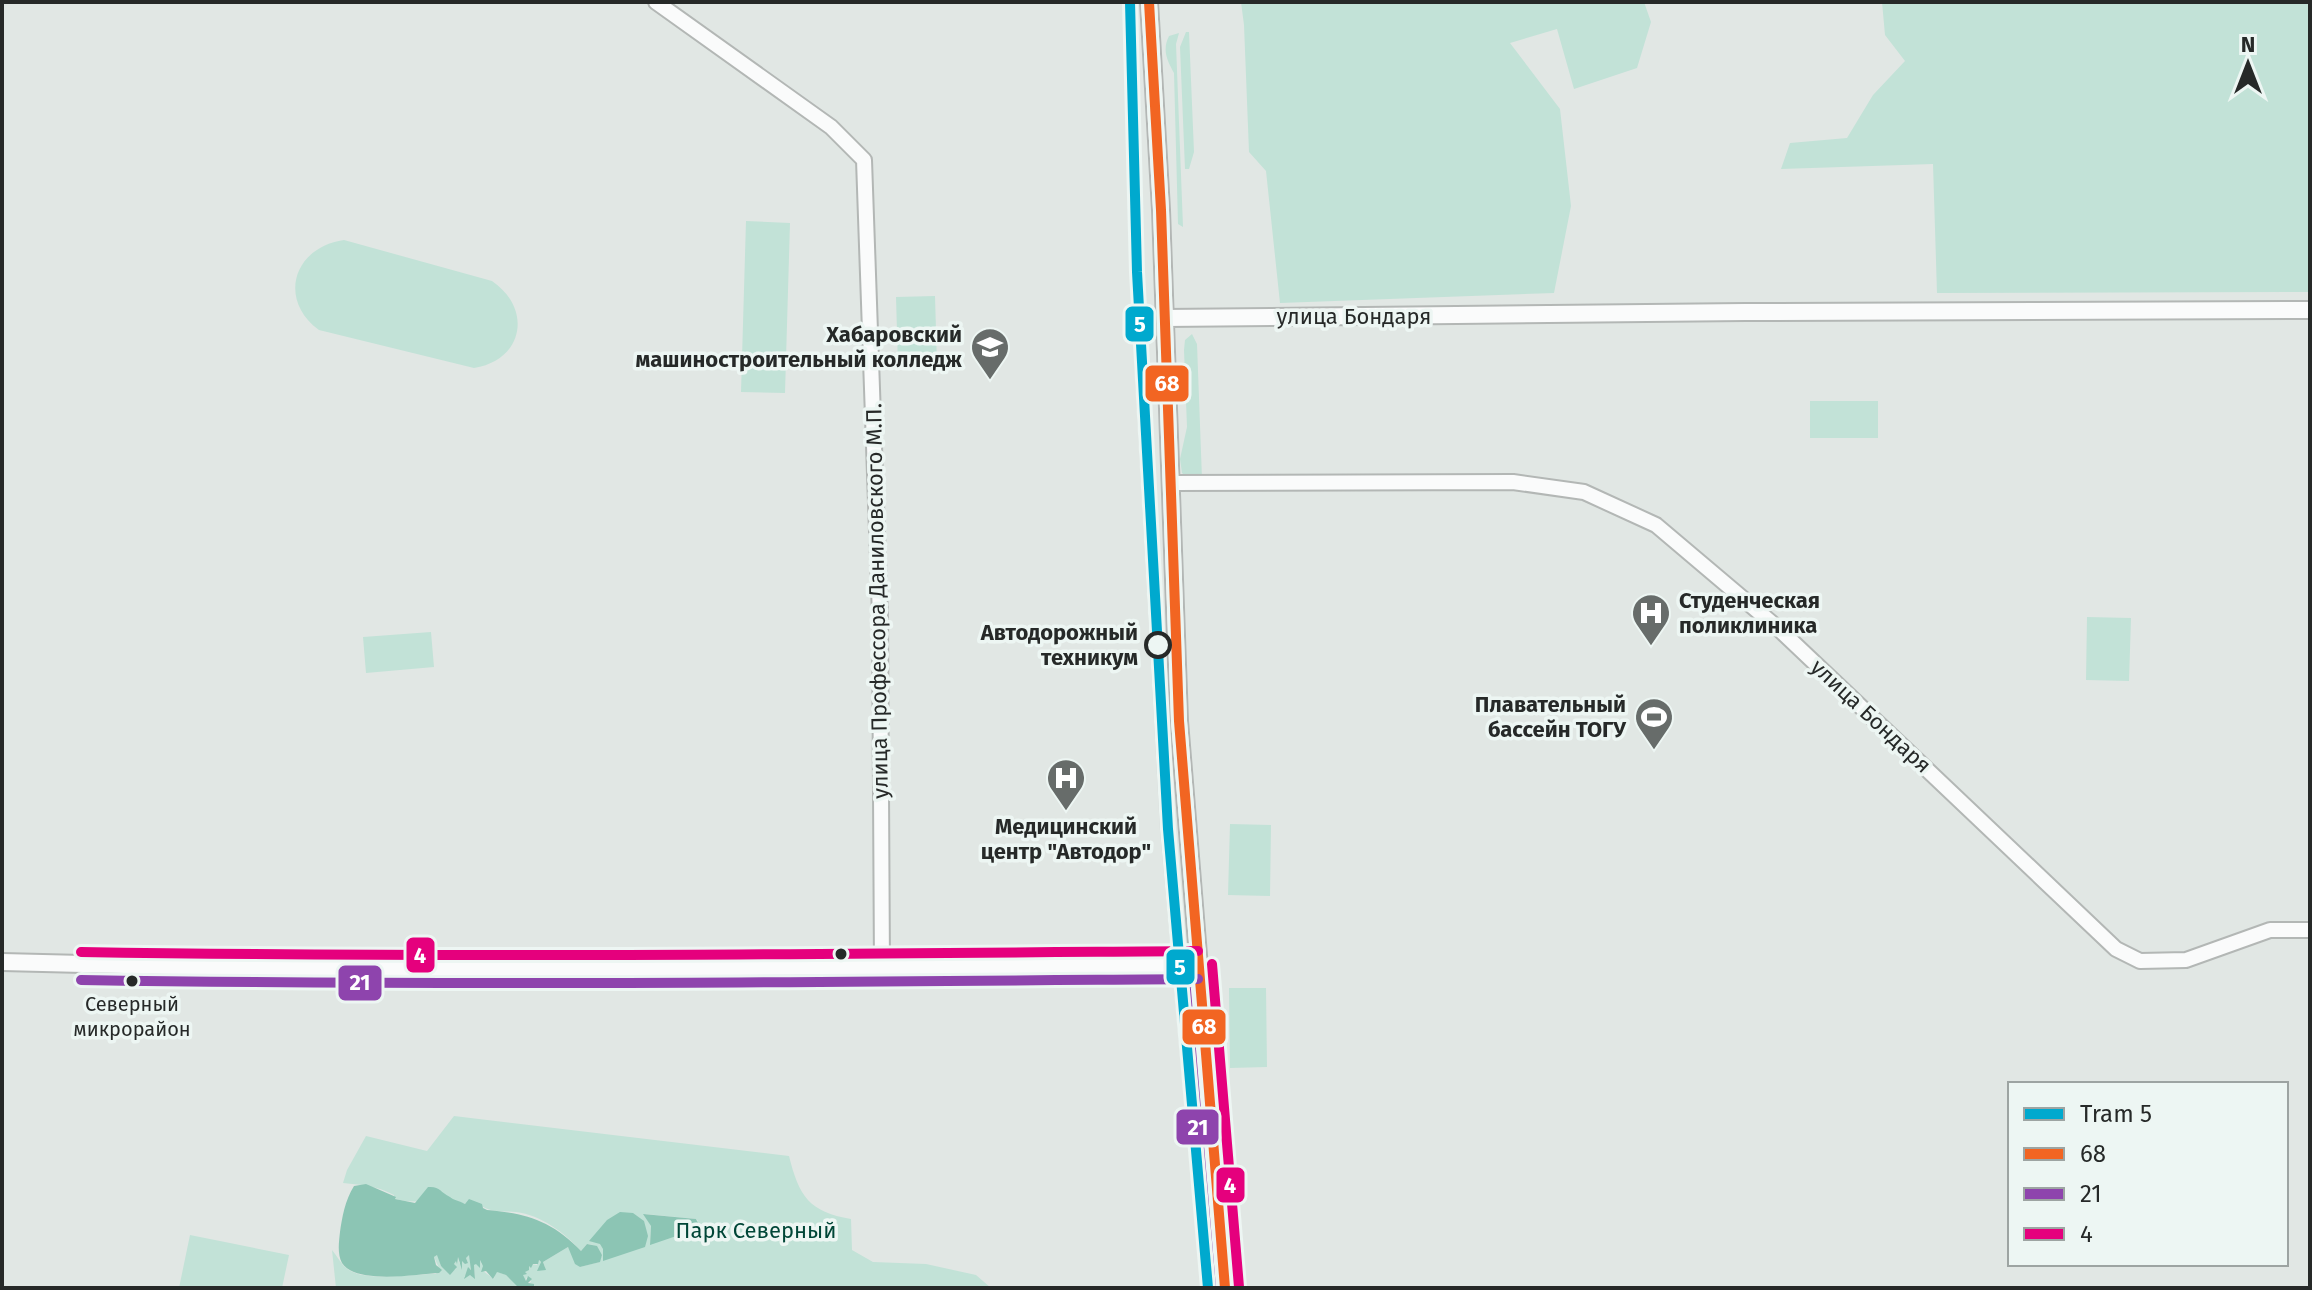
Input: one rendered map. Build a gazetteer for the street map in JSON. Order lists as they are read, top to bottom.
{
  "streets": {
    "main road": ["улица Бондаря"],
    "street": ["улица Профессора Даниловского М.П."]
  },
  "parks": ["Парк Северный"],
  "places": {
    "school or university": ["Хабаровский машиностроительный колледж"],
    "other": ["Автодорожный техникум", "Северный микрорайон"],
    "hospital": ["Студенческая поликлиника", "Медицинский центр \"Автодор\""],
    "sports": ["Плавательный бассейн ТОГУ"]
  },
  "lines": [
    "tram line 5",
    "transit line 68",
    "transit line 4",
    "transit line 21"
  ],
  "legend": [
    "Tram 5",
    "68",
    "21",
    "4"
  ],
  "north": "top"
}
